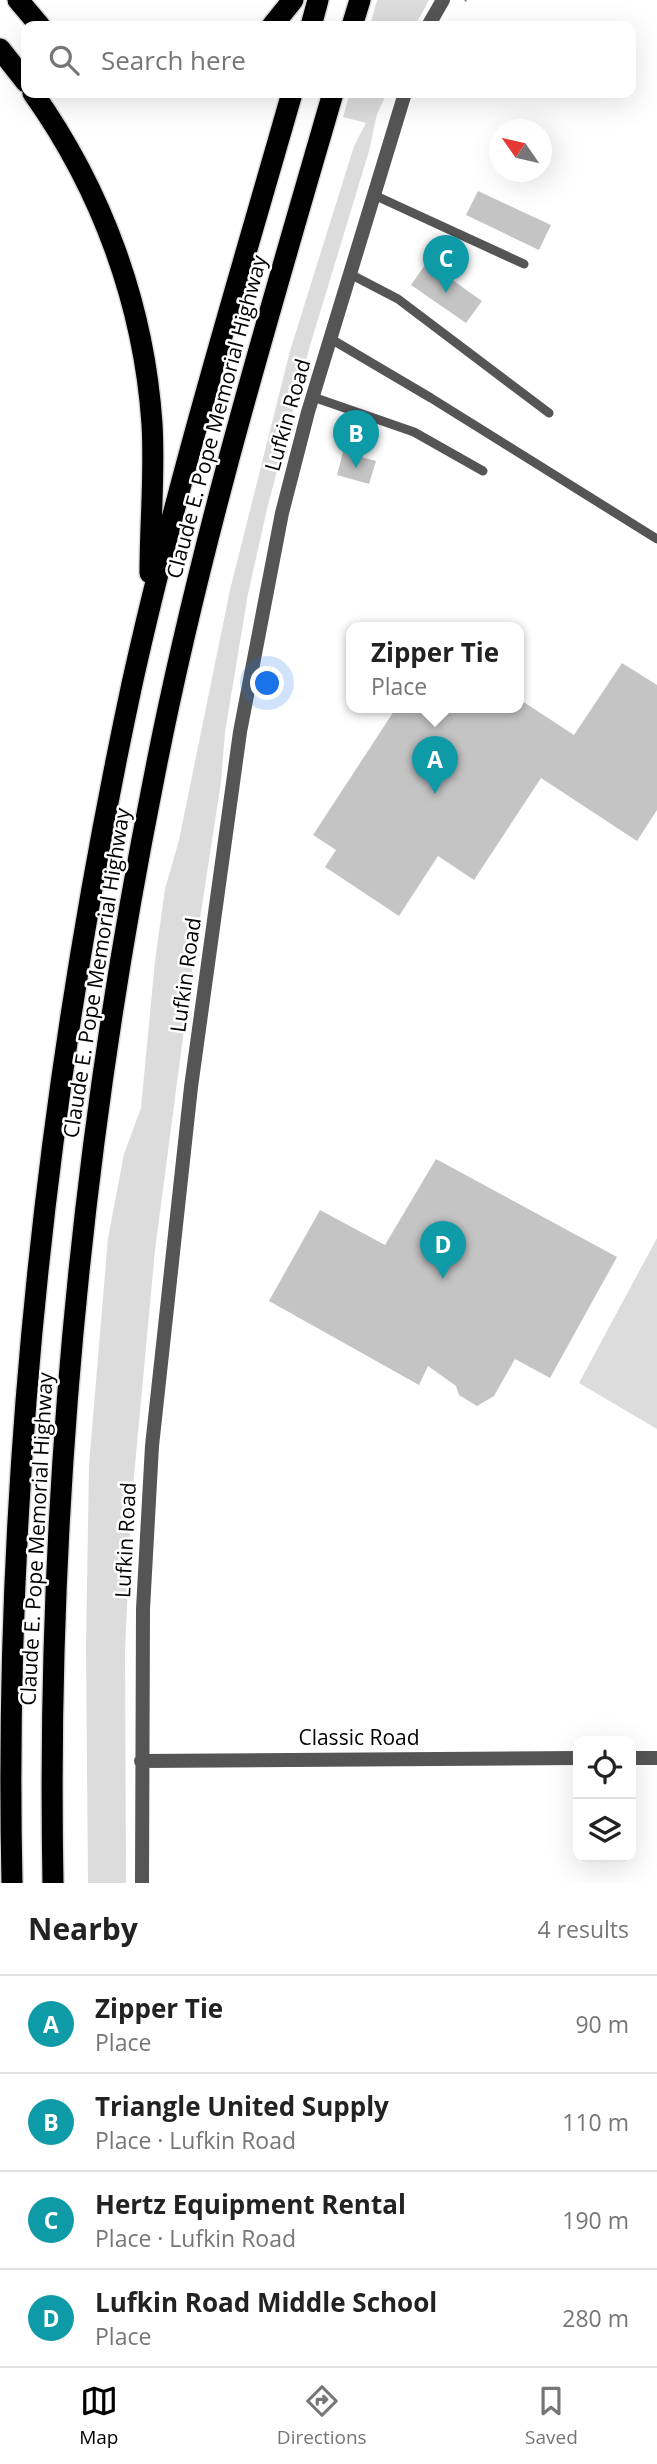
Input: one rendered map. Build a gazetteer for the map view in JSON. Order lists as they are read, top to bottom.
{
  "streets": {
    "highway": ["Claude E. Pope Memorial Highway"],
    "street": ["Lufkin Road", "Classic Road"]
  },
  "crossings": [
    ["Lufkin Road", "Classic Road"]
  ],
  "north": "top left",
  "page": {
    "search": "Search here",
    "pins": [
      "C",
      "B",
      "A",
      "D"
    ],
    "popup": ["Zipper Tie", "Place"],
    "heading": ["Nearby", "4 results"],
    "list": [
      {
        "mark": "A",
        "name": "Zipper Tie",
        "note": "Place",
        "value": "90 m"
      },
      {
        "mark": "B",
        "name": "Triangle United Supply",
        "note": "Place · Lufkin Road",
        "value": "110 m"
      },
      {
        "mark": "C",
        "name": "Hertz Equipment Rental",
        "note": "Place · Lufkin Road",
        "value": "190 m"
      },
      {
        "mark": "D",
        "name": "Lufkin Road Middle School",
        "note": "Place",
        "value": "280 m"
      }
    ],
    "nav": ["Map", "Directions", "Saved"]
  }
}
